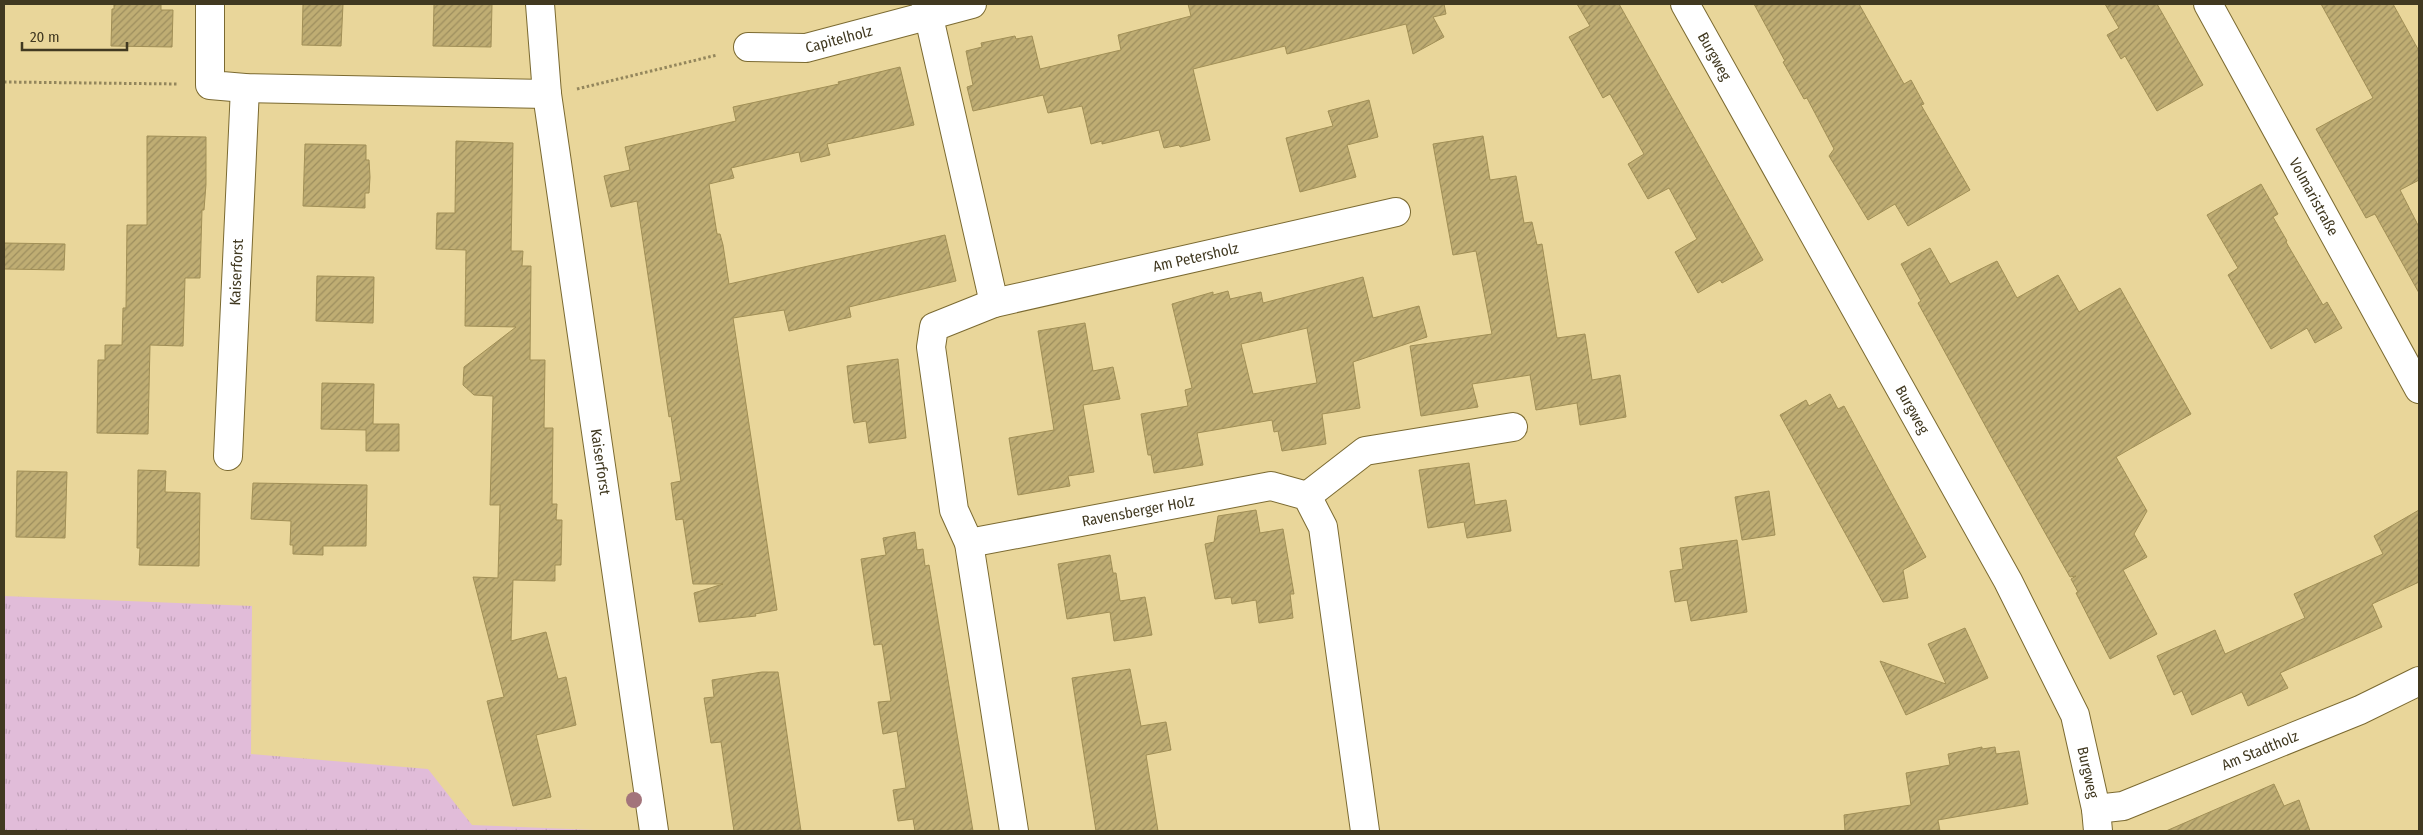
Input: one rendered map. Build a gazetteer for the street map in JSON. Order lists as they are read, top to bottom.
{
  "streets": {
    "street": [
      "Capitelholz",
      "Burgweg",
      "Volmaristraße",
      "Am Petersholz",
      "Kaiserforst",
      "Ravensberger Holz",
      "Am Stadtholz"
    ]
  },
  "crossings": [
    ["Burgweg", "Am Stadtholz"],
    ["Am Petersholz", "Ravensberger Holz"]
  ],
  "scale_bar": "20 m"
}
